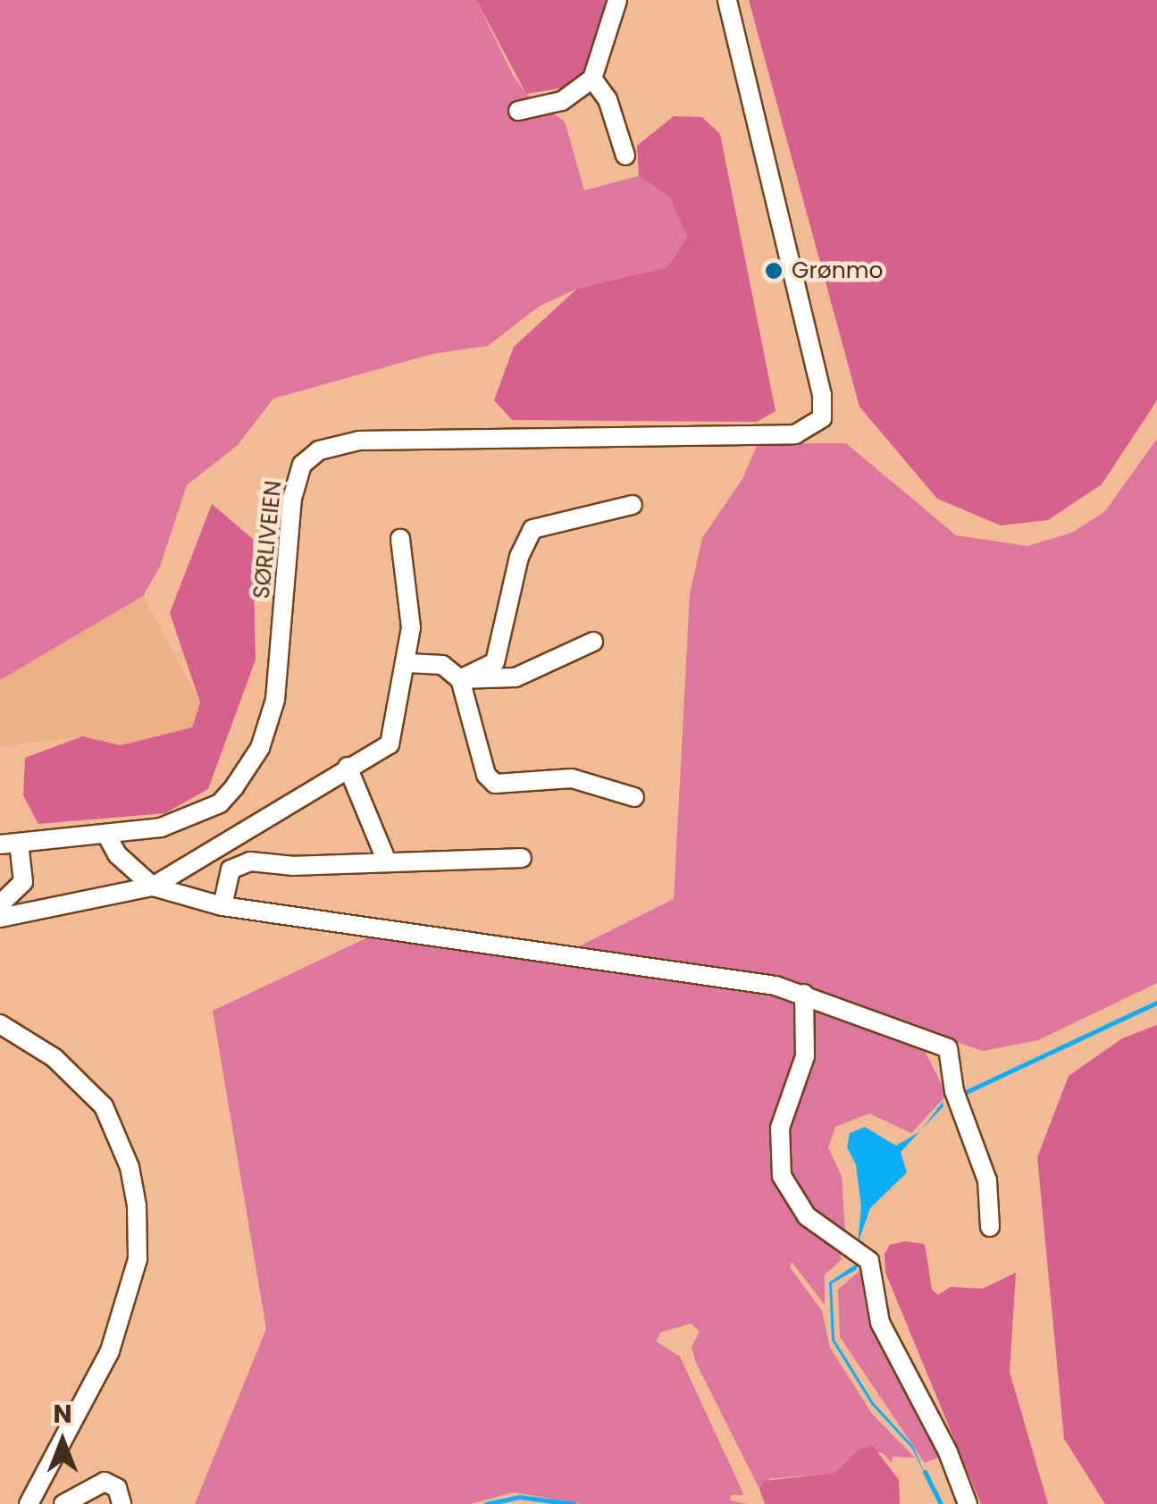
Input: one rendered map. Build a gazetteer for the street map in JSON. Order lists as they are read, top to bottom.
{
  "streets": {
    "street": ["SØRLIVEIEN"]
  },
  "places": ["Grønmo"],
  "north": "top"
}
